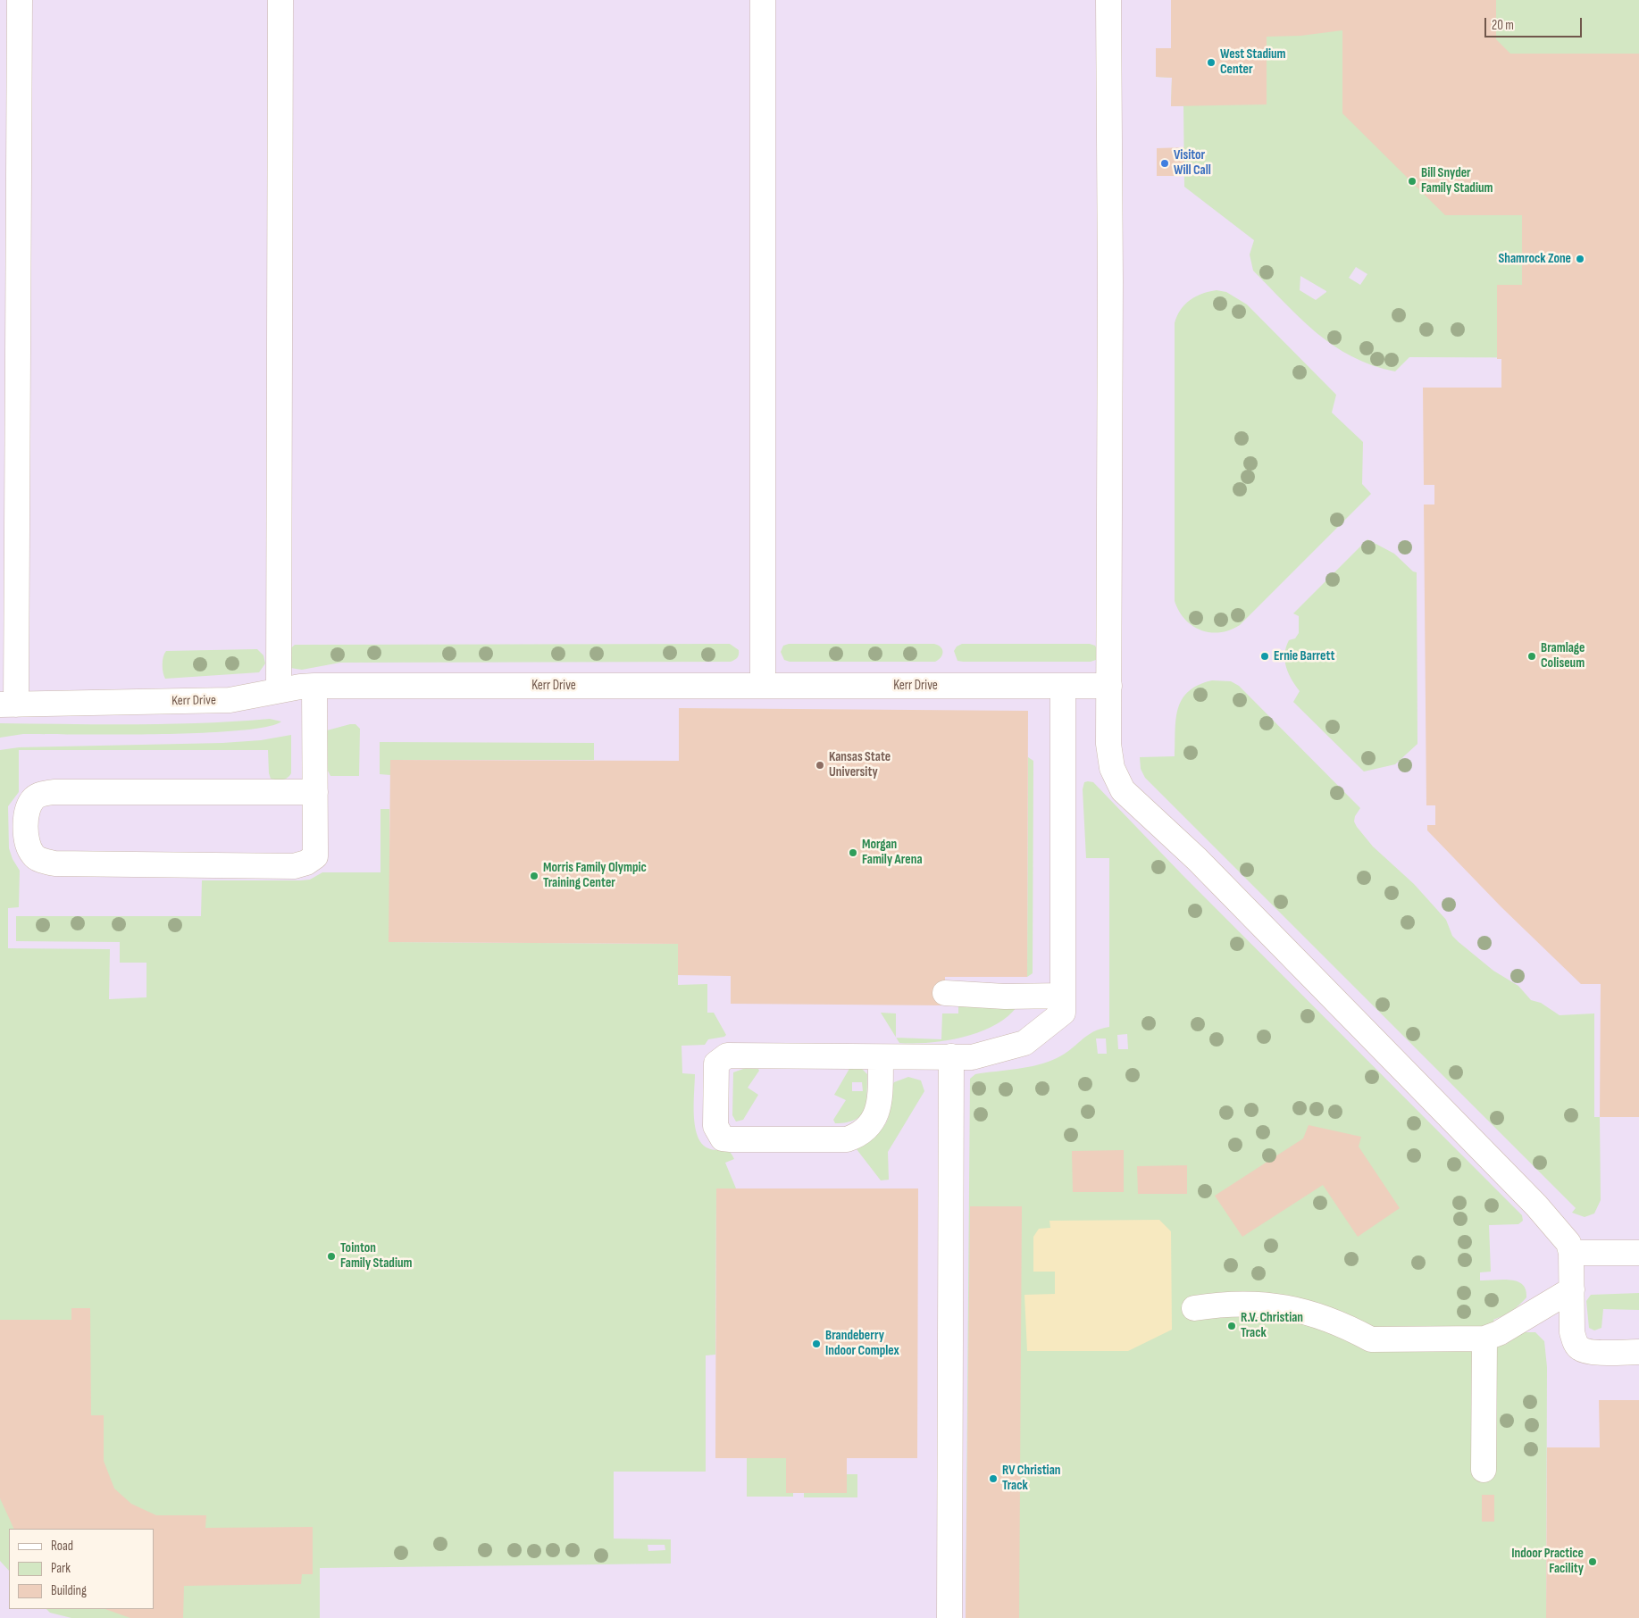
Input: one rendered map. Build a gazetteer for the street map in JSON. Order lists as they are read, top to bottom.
{
  "streets": {
    "street": ["Kerr Drive"]
  },
  "places": [
    "West Stadium Center",
    "Visitor Will Call",
    "Bill Snyder Family Stadium",
    "Shamrock Zone",
    "Ernie Barrett",
    "Bramlage Coliseum",
    "Kansas State University",
    "Morgan Family Arena",
    "Morris Family Olympic Training Center",
    "Tointon Family Stadium",
    "R.V. Christian Track",
    "Brandeberry Indoor Complex",
    "RV Christian Track",
    "Indoor Practice Facility"
  ],
  "legend": ["Road", "Park", "Building"],
  "scale_bar": "20 m"
}
